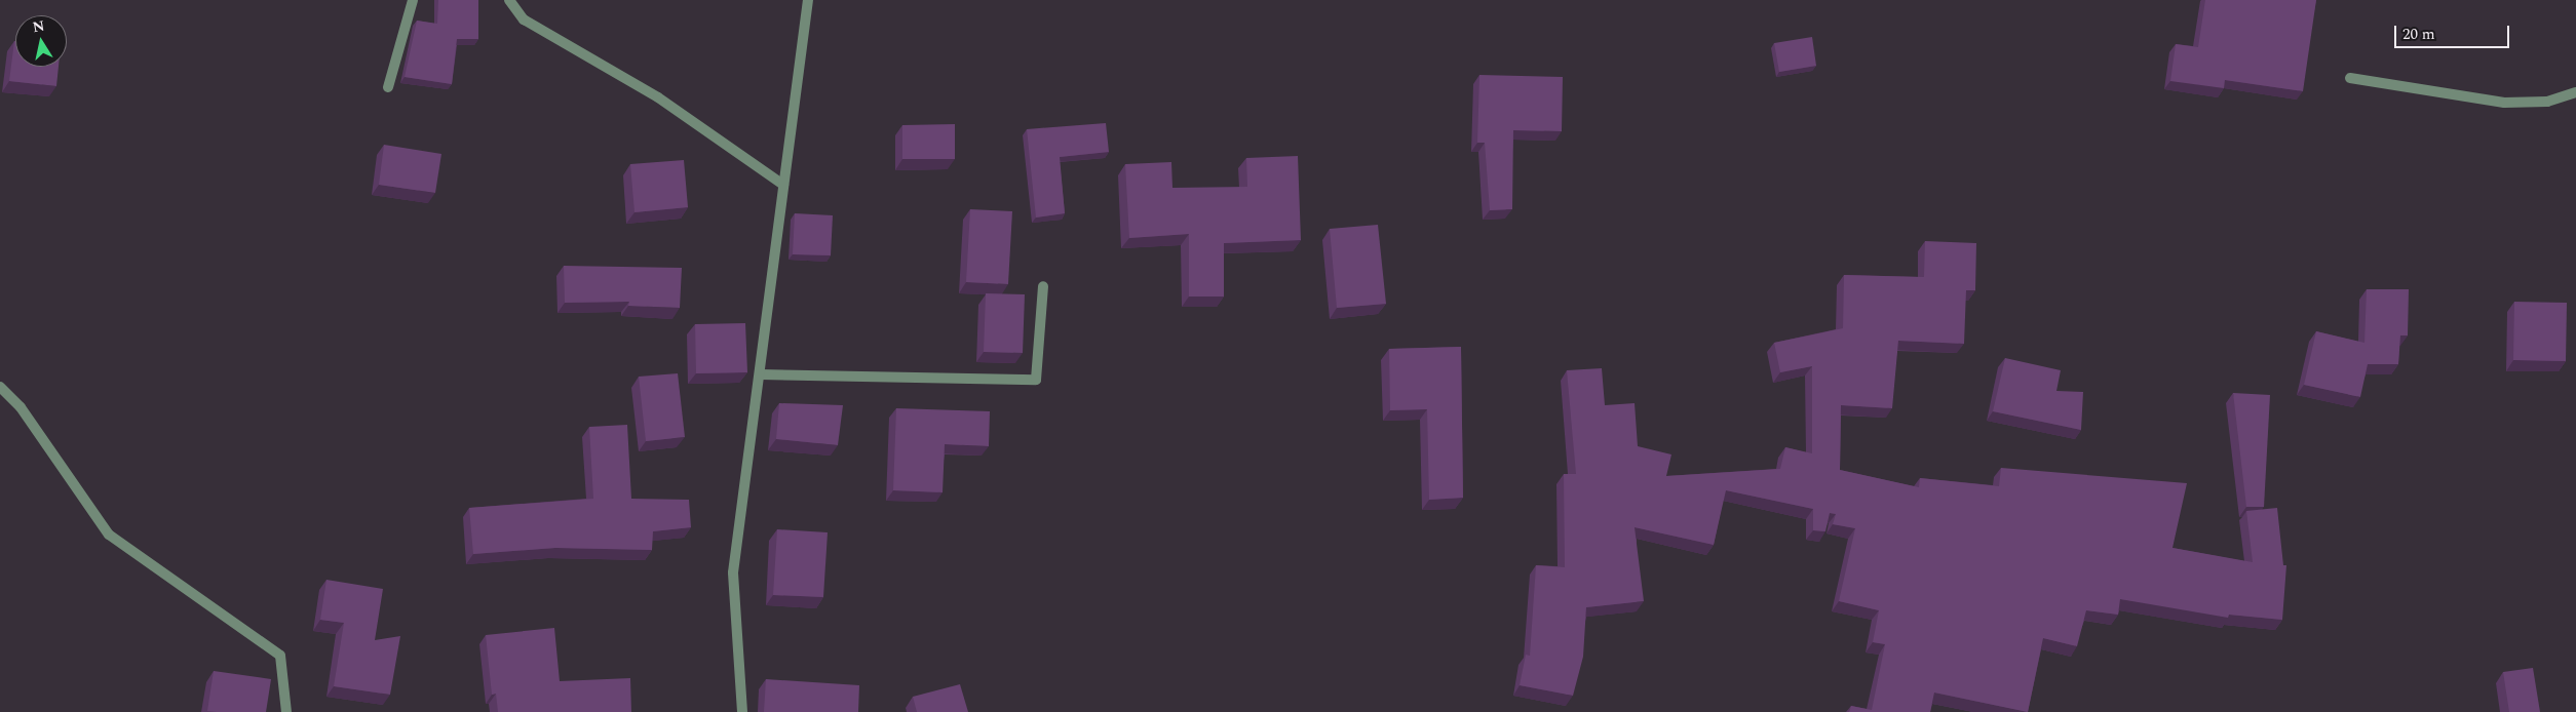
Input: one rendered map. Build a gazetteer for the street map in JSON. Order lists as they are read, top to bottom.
{
  "scale_bar": "20 m",
  "north": "top"
}
